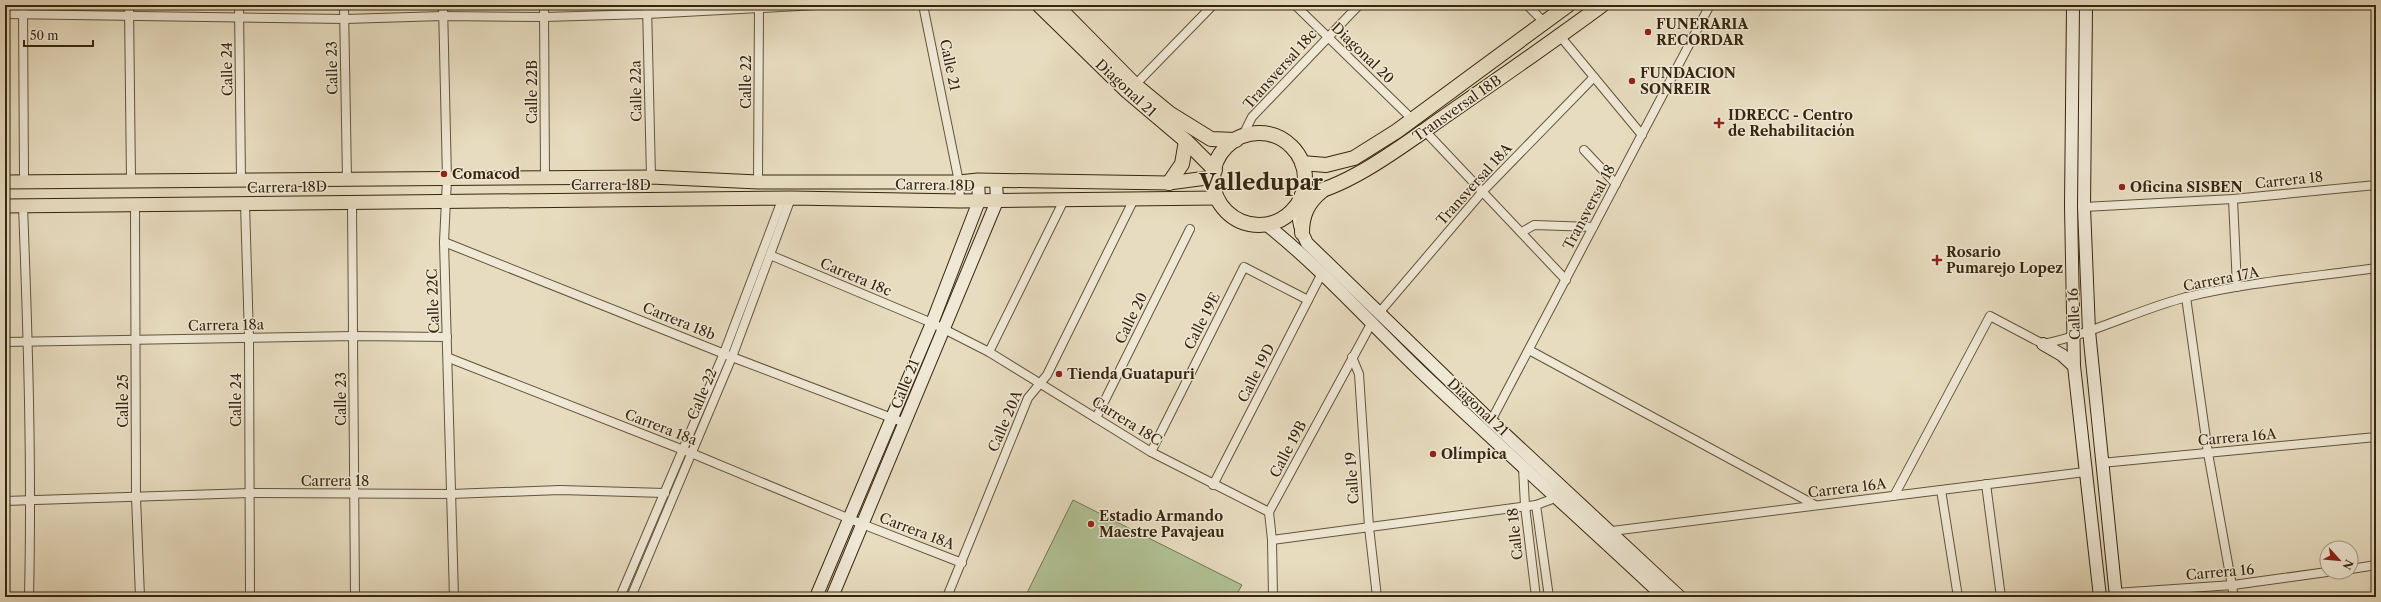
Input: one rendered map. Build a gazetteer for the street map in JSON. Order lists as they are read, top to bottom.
{
  "streets": {
    "highway": ["Diagonal 21", "Transversal 18B"],
    "main road": ["Calle 21", "Carrera 18D", "Calle 16"],
    "street": [
      "Diagonal 20",
      "Calle 23",
      "Calle 24",
      "Transversal 18c",
      "Calle 22",
      "Calle 22a",
      "Calle 22B",
      "Carrera 18",
      "Transversal 18A",
      "Transversal 18",
      "Carrera 18c",
      "Carrera 17A",
      "Calle 22C",
      "Calle 20",
      "Carrera 18b",
      "Calle 19E",
      "Carrera 18a",
      "Calle 19D",
      "Calle 25",
      "Calle 20A",
      "Carrera 18C",
      "Carrera 16A",
      "Calle 19B",
      "Calle 19",
      "Carrera 18A",
      "Calle 18",
      "Carrera 16"
    ]
  },
  "crossings": [
    ["Diagonal 20", "Transversal 18c"],
    ["Diagonal 20", "Transversal 18B"],
    ["Calle 21", "Carrera 18D"],
    ["Calle 21", "Carrera 18c"],
    ["Calle 21", "Carrera 18b"],
    ["Calle 21", "Carrera 18a"],
    ["Calle 21", "Carrera 18C"],
    ["Calle 21", "Carrera 18A"],
    ["Calle 23", "Carrera 18"],
    ["Calle 23", "Carrera 18D"],
    ["Calle 23", "Carrera 18a"],
    ["Calle 24", "Carrera 18"],
    ["Calle 24", "Carrera 18D"],
    ["Calle 24", "Carrera 18a"],
    ["Transversal 18c", "Diagonal 21"],
    ["Transversal 18c", "Transversal 18B"],
    ["Transversal 18c", "Carrera 18D"],
    ["Calle 22", "Carrera 18"],
    ["Calle 22", "Carrera 18D"],
    ["Calle 22", "Carrera 18c"],
    ["Calle 22", "Carrera 18b"],
    ["Calle 22", "Carrera 18a"],
    ["Diagonal 21", "Transversal 18B"],
    ["Diagonal 21", "Transversal 18A"],
    ["Diagonal 21", "Carrera 18D"],
    ["Diagonal 21", "Transversal 18"],
    ["Diagonal 21", "Calle 19D"],
    ["Diagonal 21", "Carrera 16A"],
    ["Diagonal 21", "Calle 19B"],
    ["Diagonal 21", "Calle 18"],
    ["Calle 22a", "Carrera 18D"],
    ["Calle 22B", "Carrera 18D"],
    ["Transversal 18B", "Carrera 18D"],
    ["Carrera 18", "Calle 22C"],
    ["Carrera 18", "Calle 16"],
    ["Carrera 18", "Calle 25"],
    ["Carrera 18D", "Calle 22C"],
    ["Carrera 18D", "Calle 25"],
    ["Carrera 18D", "Calle 20A"],
    ["Carrera 18c", "Carrera 18C"],
    ["Carrera 17A", "Calle 16"],
    ["Calle 22C", "Carrera 18b"],
    ["Calle 22C", "Carrera 18a"],
    ["Calle 16", "Carrera 16A"],
    ["Calle 16", "Carrera 16"],
    ["Calle 20", "Carrera 18C"],
    ["Calle 19E", "Calle 19D"],
    ["Calle 19E", "Carrera 18C"],
    ["Carrera 18a", "Calle 25"],
    ["Carrera 18a", "Carrera 18A"],
    ["Calle 19D", "Carrera 18C"],
    ["Calle 20A", "Carrera 18C"],
    ["Calle 20A", "Carrera 18A"],
    ["Carrera 18C", "Calle 19B"],
    ["Calle 19B", "Calle 19"]
  ],
  "districts": ["Valledupar"],
  "places": {
    "other": [
      "FUNERARIA RECORDAR",
      "FUNDACION SONREIR",
      "Comacod",
      "Oficina SISBEN",
      "Tienda Guatapuri",
      "Olímpica",
      "Estadio Armando Maestre Pavajeau"
    ],
    "health": ["IDRECC - Centro de Rehabilitación", "Rosario Pumarejo Lopez"]
  },
  "scale_bar": "50 m",
  "north": "bottom right"
}
